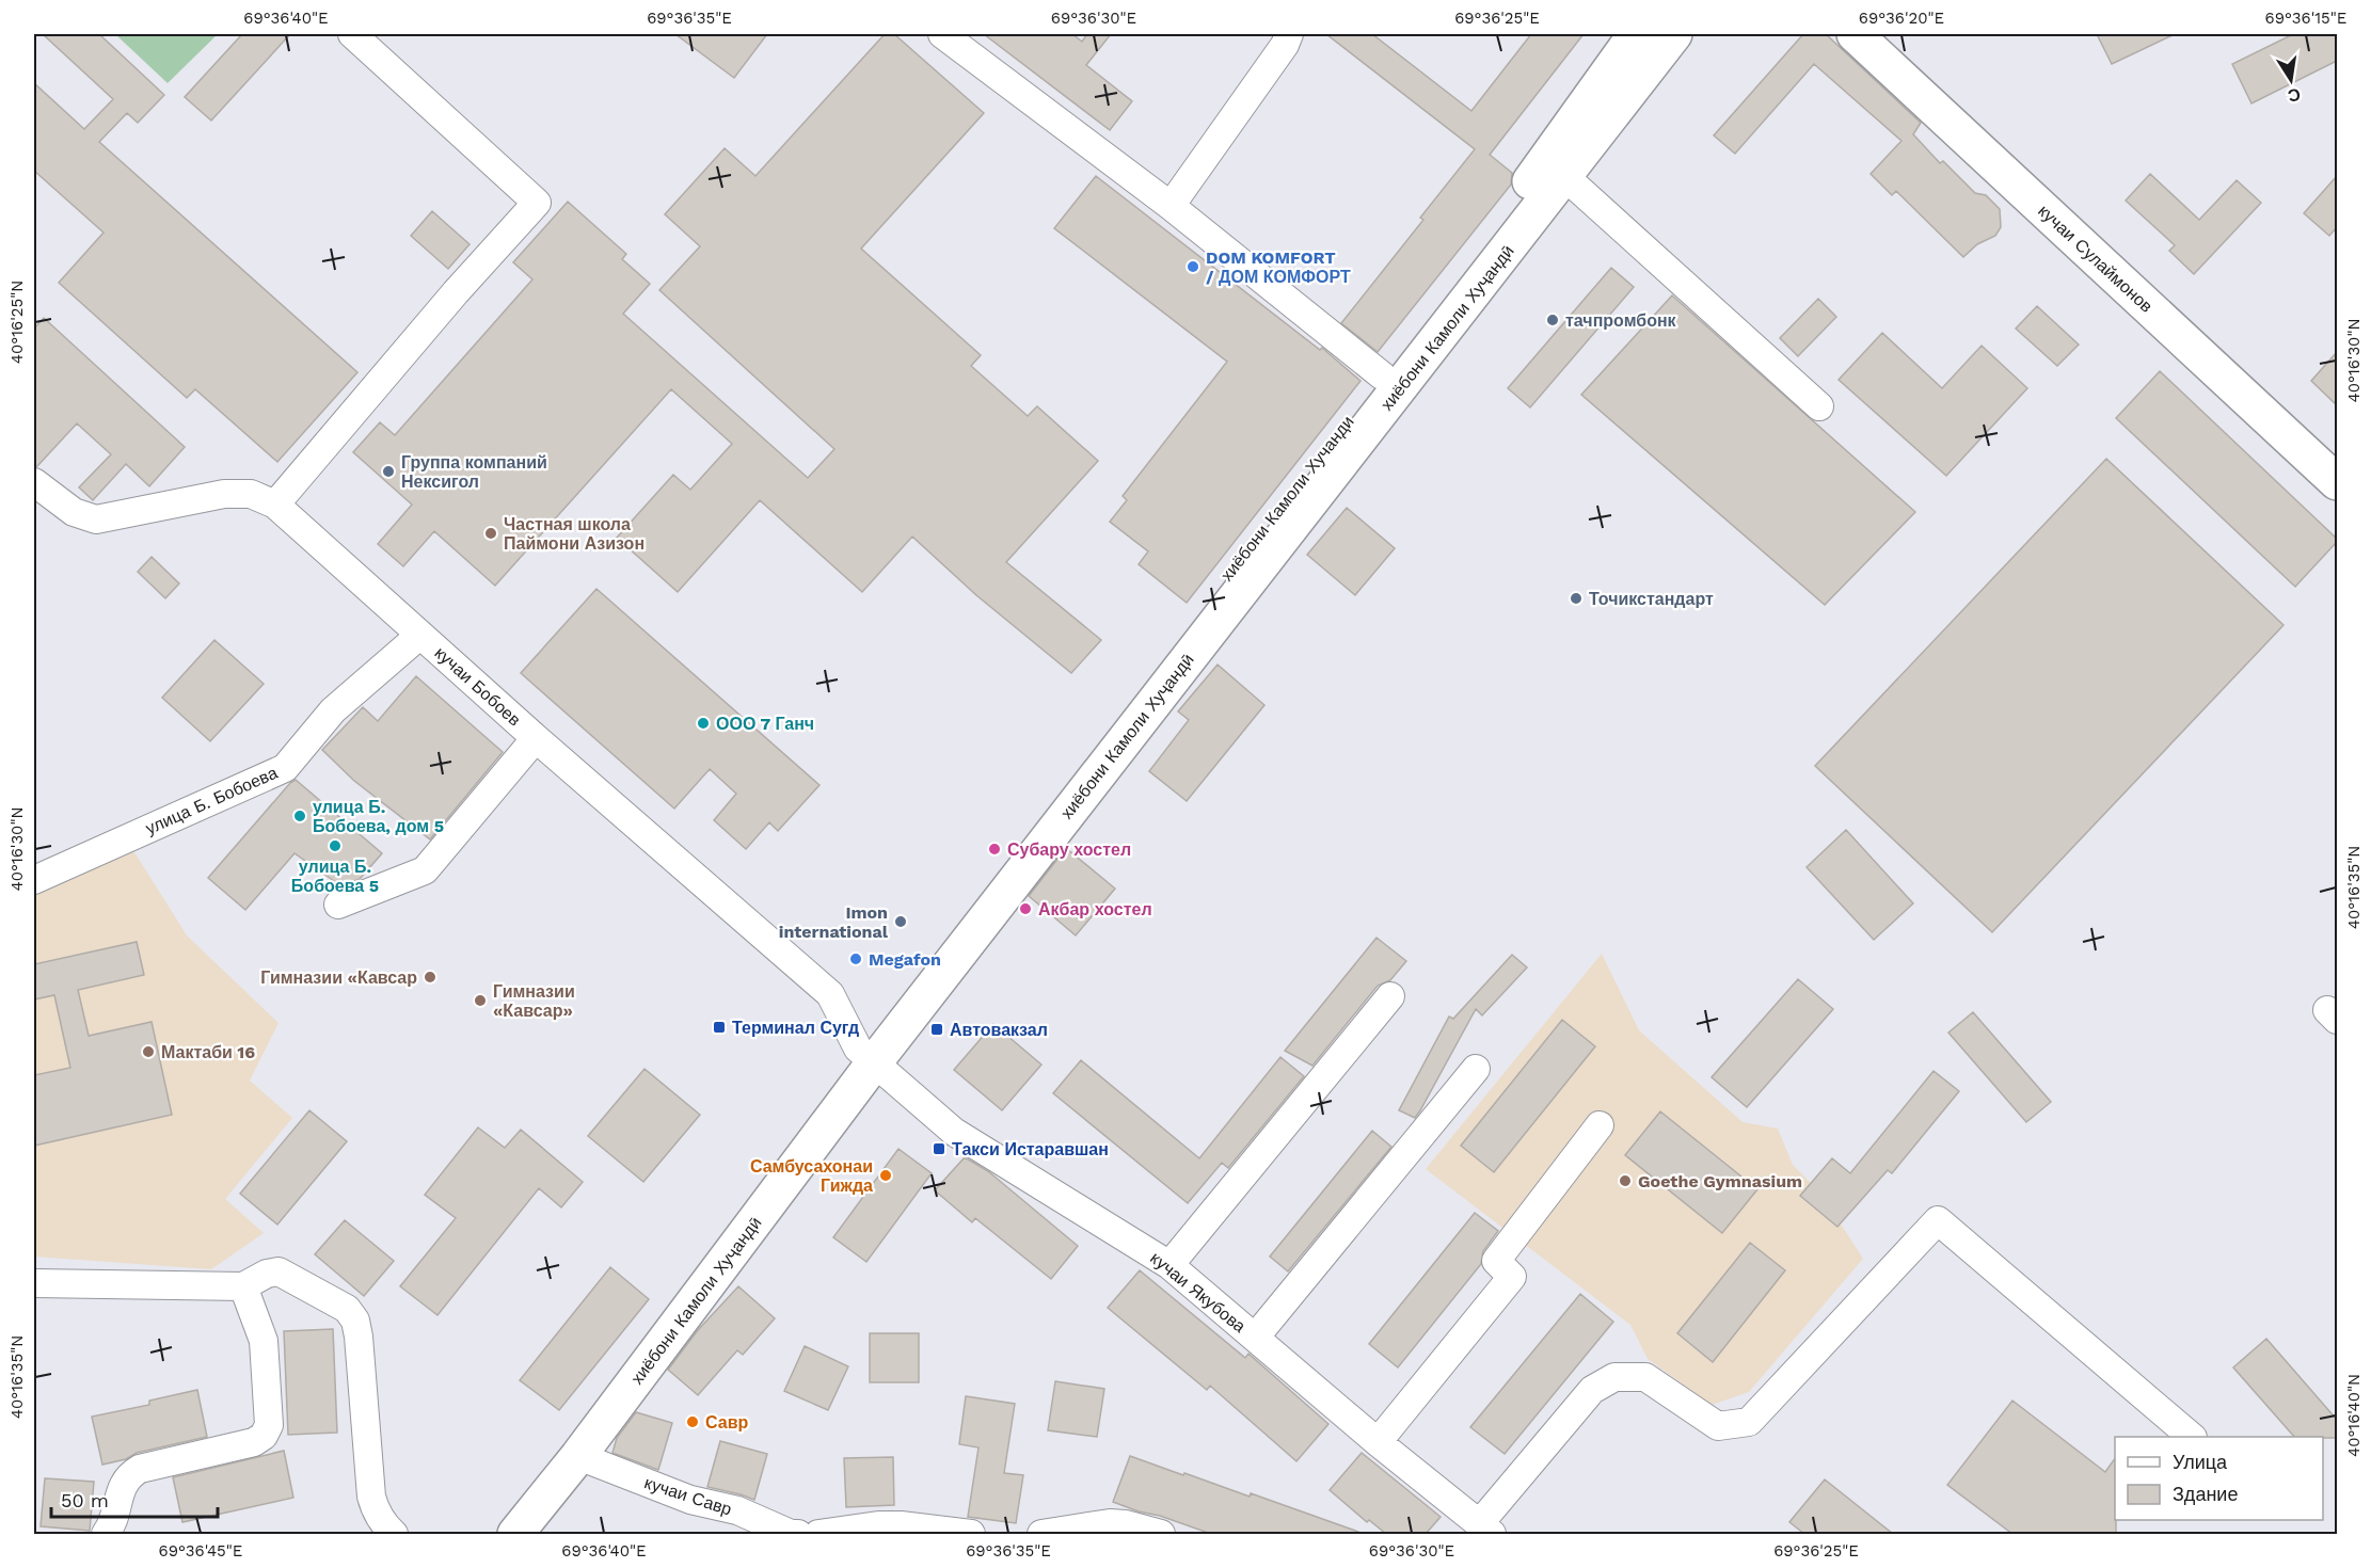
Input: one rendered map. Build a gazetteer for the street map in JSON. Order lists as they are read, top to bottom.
{
  "streets": {
    "main road": ["кучаи Сулаймонов", "хиёбони Камоли Хуҷандӣ", "хиёбони Камоли Хучанди"],
    "street": [
      "кучаи Бобоев",
      "улица Б. Бобоева",
      "кучаи Якубова",
      "кучаи Савр"
    ]
  },
  "crossings": [
    ["хиёбони Камоли Хуҷандӣ", "хиёбони Камоли Хучанди"],
    ["хиёбони Камоли Хуҷандӣ", "кучаи Бобоев"],
    ["хиёбони Камоли Хуҷандӣ", "кучаи Якубова"],
    ["хиёбони Камоли Хуҷандӣ", "кучаи Савр"],
    ["хиёбони Камоли Хучанди", "кучаи Бобоев"],
    ["хиёбони Камоли Хучанди", "кучаи Якубова"],
    ["кучаи Бобоев", "улица Б. Бобоева"],
    ["кучаи Бобоев", "кучаи Якубова"]
  ],
  "places": {
    "other": [
      "DOM KOMFORT / ДОМ КОМФОРТ",
      "тачпромбонк",
      "Группа компаний Нексигол",
      "Частная школа Паймони Азизон",
      "Точикстандарт",
      "ООО 7 Ганч",
      "улица Б. Бобоева, дом 5",
      "улица Б. Бобоева 5",
      "Субару хостел",
      "Акбар хостел",
      "Imon international",
      "Megafon",
      "Гимназии «Кавсар",
      "Гимназии «Кавсар»",
      "Мактаби 16",
      "Самбусахонаи Гижда",
      "Goethe Gymnasium",
      "Савр"
    ],
    "transit": ["Терминал Сугд", "Автовакзал", "Такси Истаравшан"]
  },
  "legend": ["Улица", "Здание"],
  "scale_bar": "50 m",
  "north": "bottom",
  "coordinates": [
    "69°36'40\"E",
    "69°36'35\"E",
    "69°36'30\"E",
    "69°36'25\"E",
    "69°36'20\"E",
    "69°36'15\"E",
    "40°16'25\"N",
    "40°16'30\"N",
    "40°16'35\"N",
    "40°16'40\"N",
    "69°36'45\"E"
  ]
}
